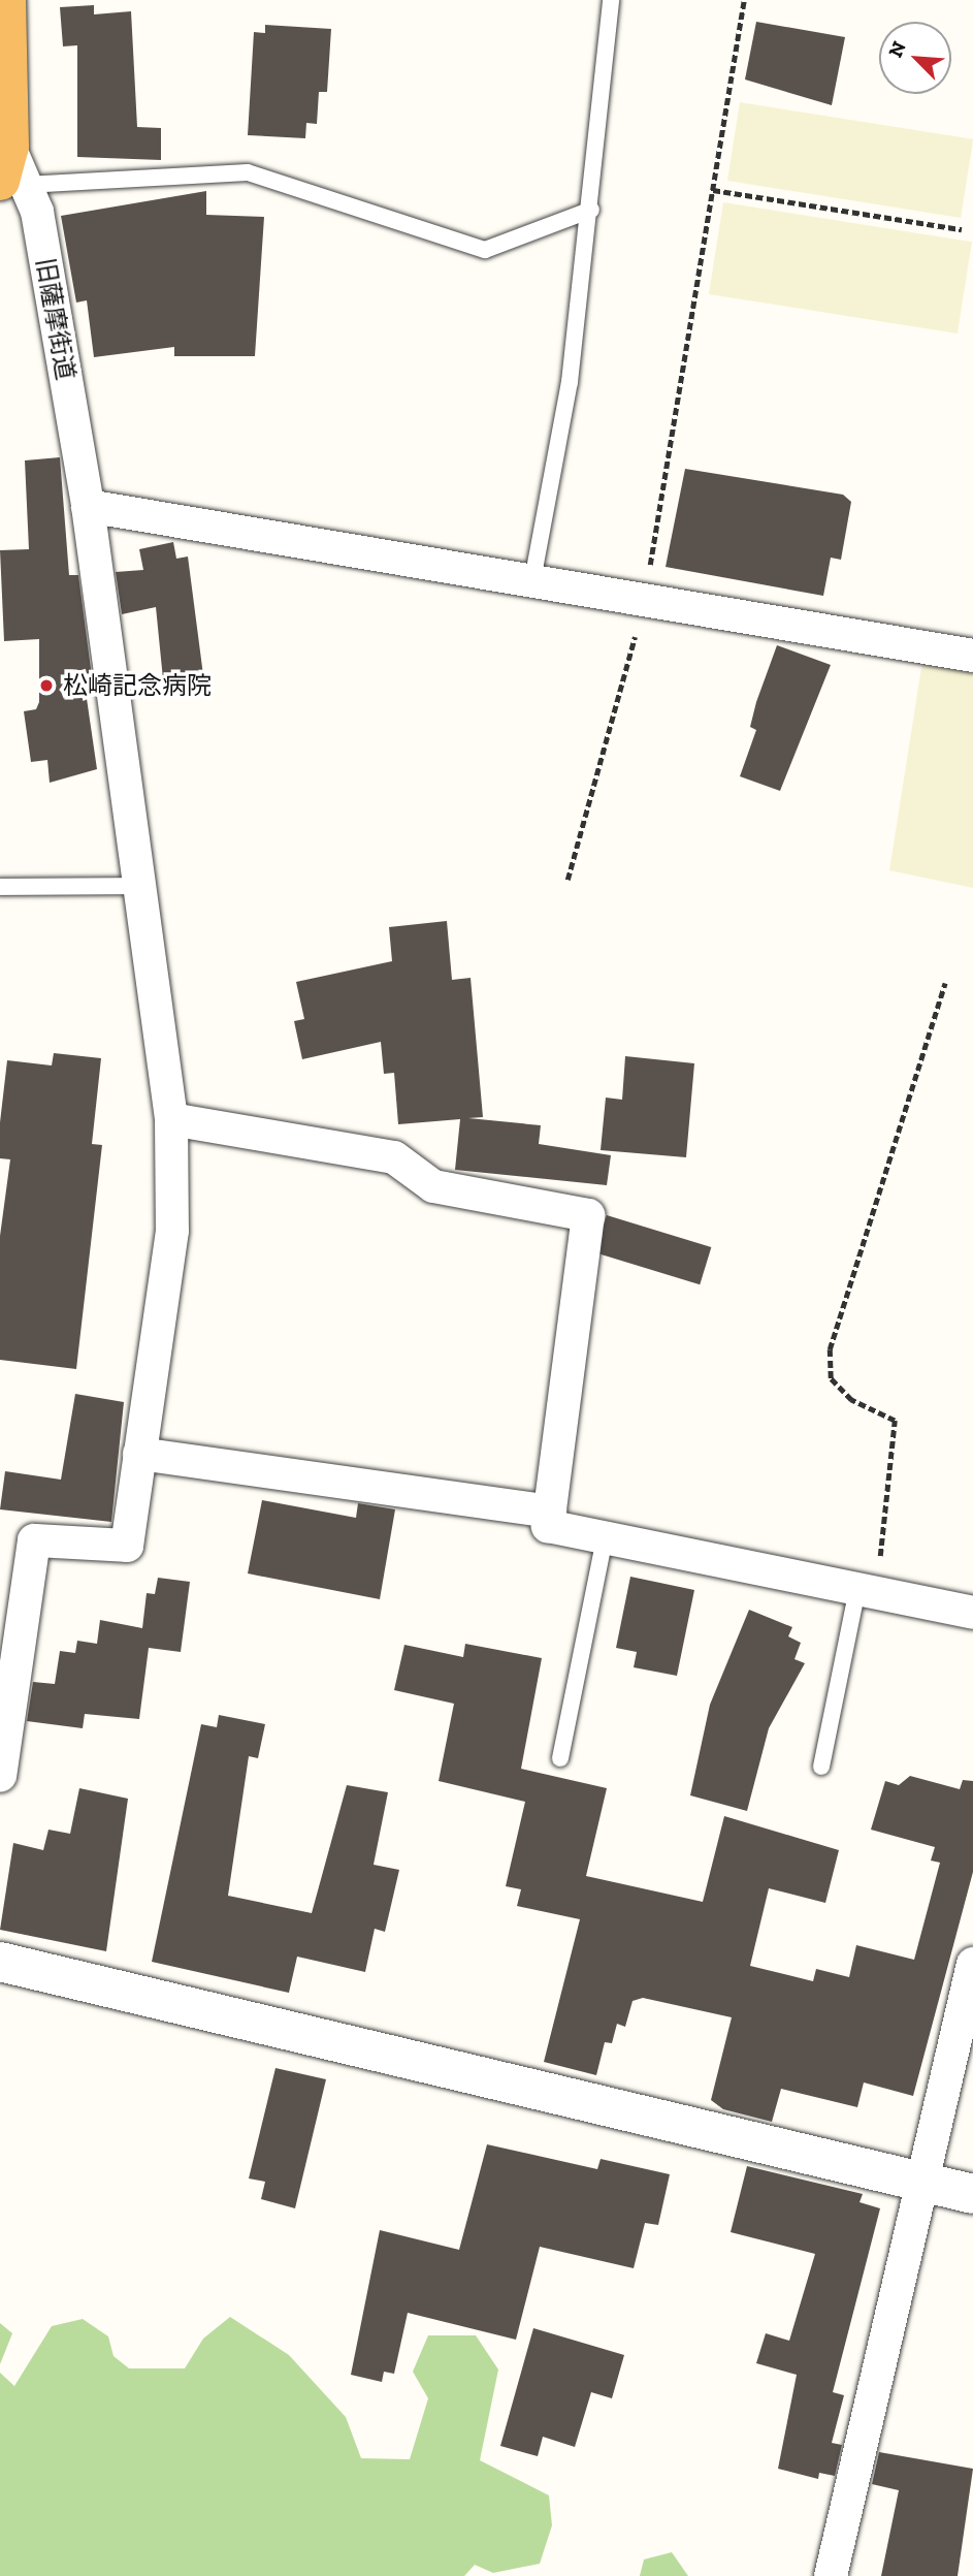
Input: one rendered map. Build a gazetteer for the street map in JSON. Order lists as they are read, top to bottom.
{
  "streets": {
    "street": ["旧薩摩街道"]
  },
  "places": ["松崎記念病院"],
  "north": "top left"
}
